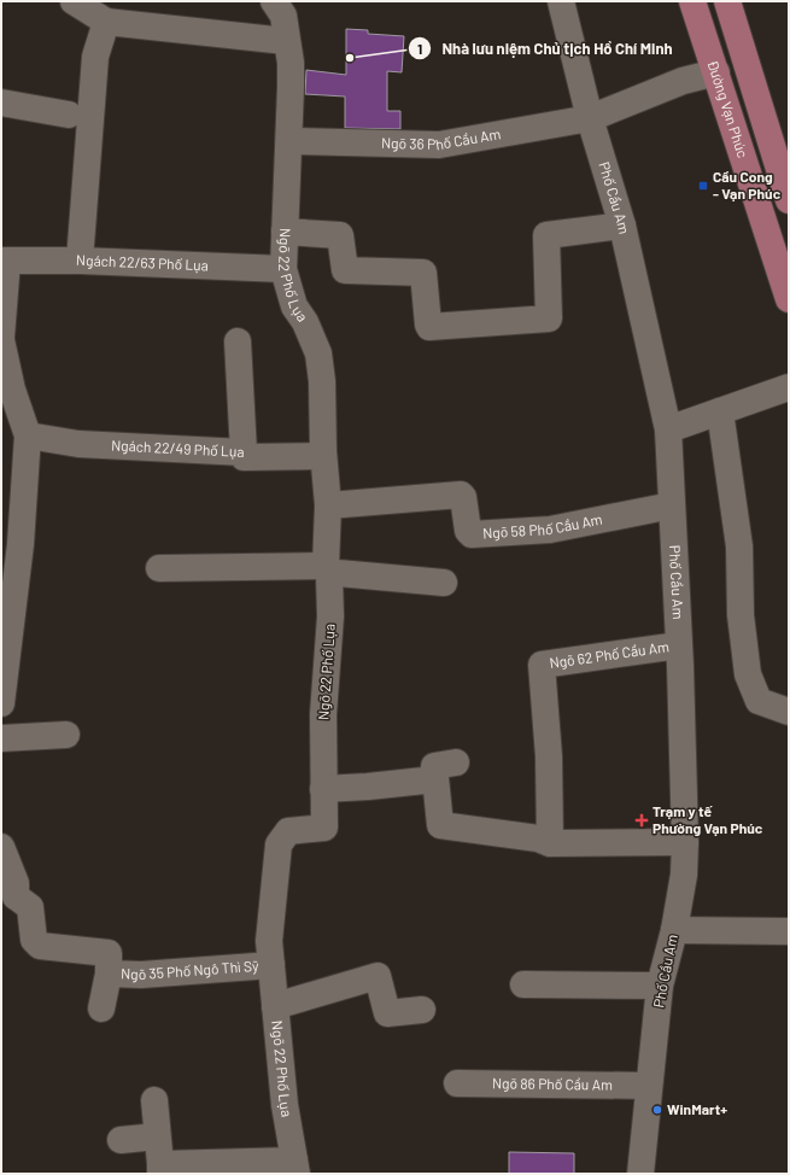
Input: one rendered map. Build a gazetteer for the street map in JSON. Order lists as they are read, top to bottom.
{
  "streets": {
    "main road": ["Đường Vạn Phúc"],
    "street": [
      "Ngõ 36 Phố Cầu Am",
      "Phố Cầu Am",
      "Ngách 22/63 Phố Lụa",
      "Ngõ 22 Phố Lụa",
      "Ngách 22/49 Phố Lụa",
      "Ngõ 58 Phố Cầu Am",
      "Ngõ 62 Phố Cầu Am",
      "Ngõ 35 Phố Ngô Thì Sỹ",
      "Ngõ 86 Phố Cầu Am"
    ]
  },
  "crossings": [
    ["Đường Vạn Phúc", "Ngõ 36 Phố Cầu Am"],
    ["Ngõ 36 Phố Cầu Am", "Phố Cầu Am"],
    ["Ngõ 36 Phố Cầu Am", "Ngõ 22 Phố Lụa"],
    ["Phố Cầu Am", "Ngõ 58 Phố Cầu Am"],
    ["Phố Cầu Am", "Ngõ 62 Phố Cầu Am"],
    ["Phố Cầu Am", "Ngõ 86 Phố Cầu Am"],
    ["Ngách 22/63 Phố Lụa", "Ngõ 22 Phố Lụa"],
    ["Ngõ 22 Phố Lụa", "Ngách 22/49 Phố Lụa"],
    ["Ngõ 22 Phố Lụa", "Ngõ 58 Phố Cầu Am"],
    ["Ngõ 22 Phố Lụa", "Ngõ 35 Phố Ngô Thì Sỹ"]
  ],
  "places": {
    "other": ["Nhà lưu niệm Chủ tịch Hồ Chí Minh", "WinMart+"],
    "transit": ["Cầu Cong - Vạn Phúc"],
    "health": ["Trạm y tế Phường Vạn Phúc"]
  }
}
